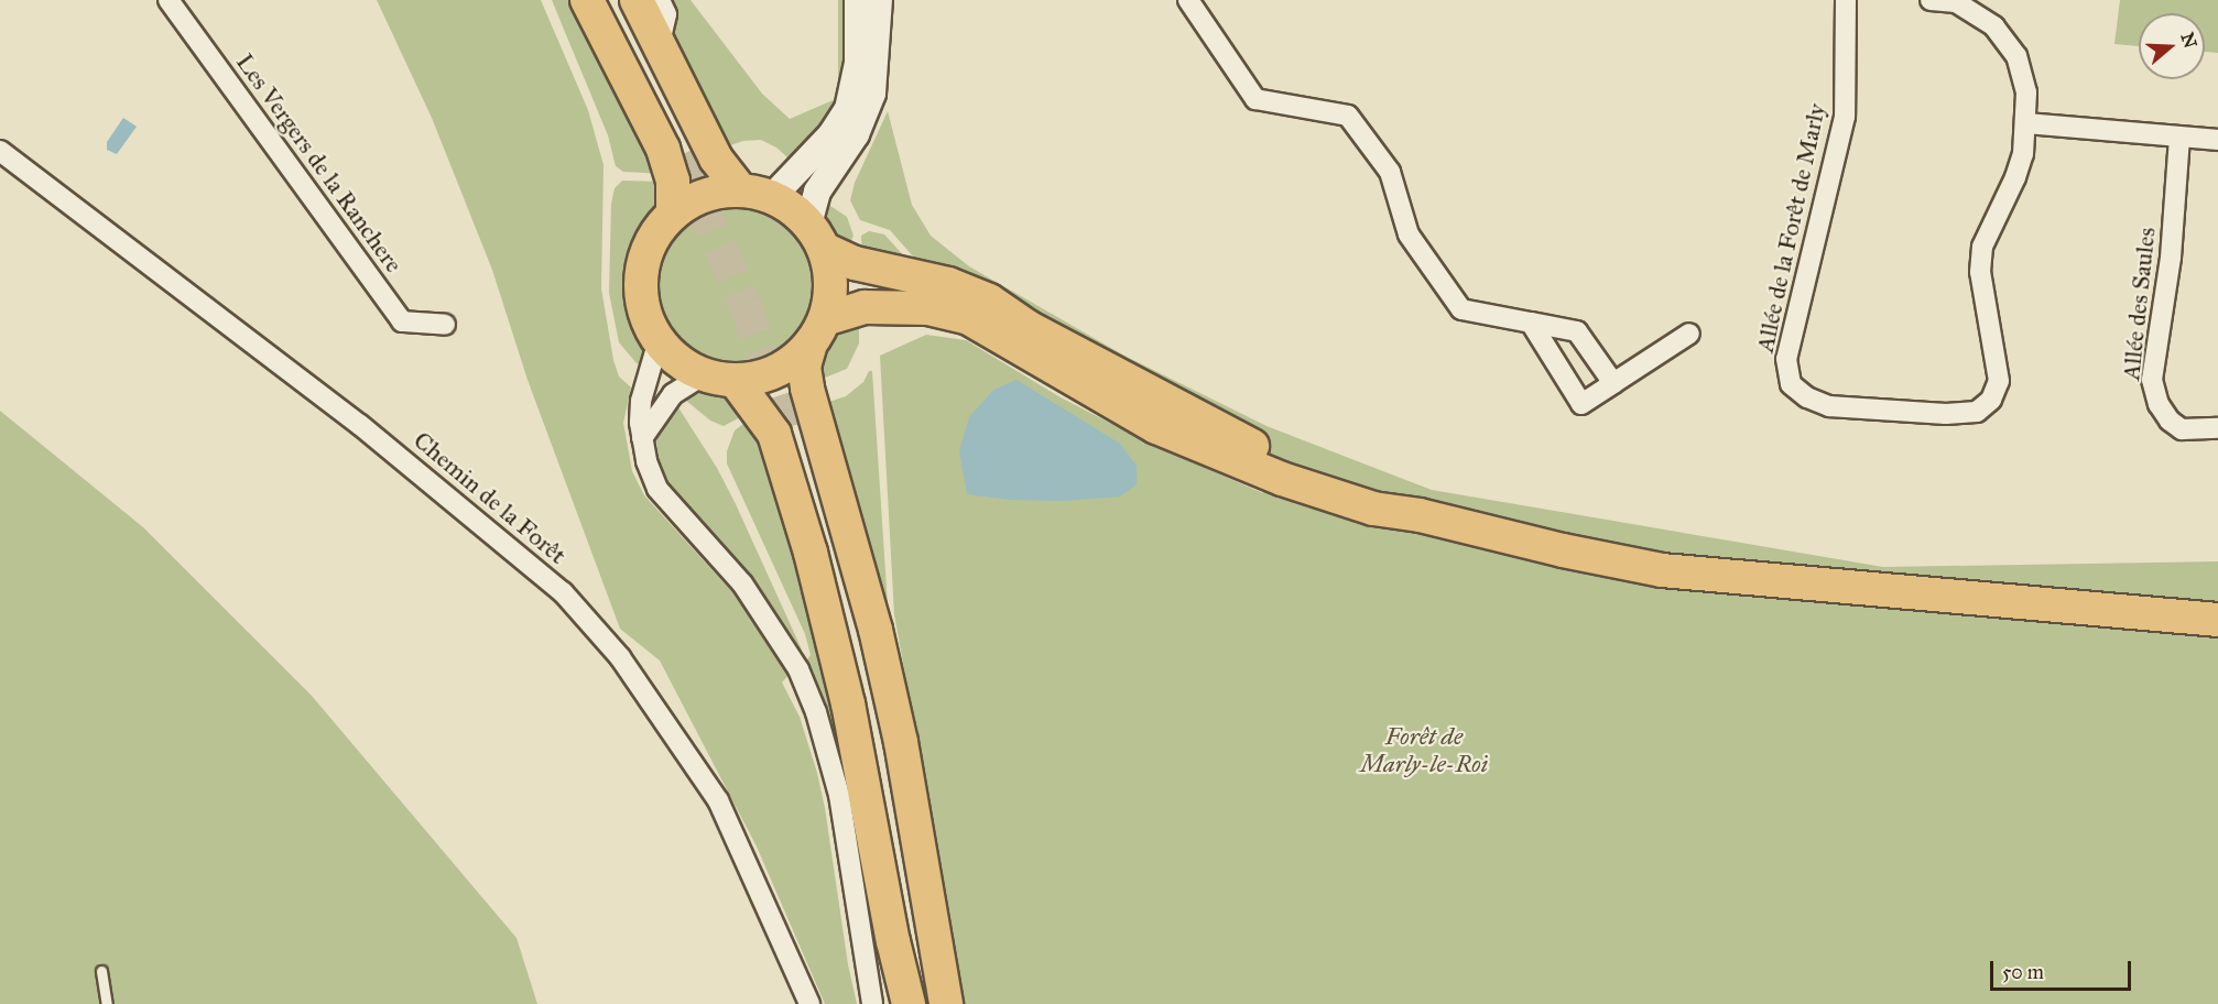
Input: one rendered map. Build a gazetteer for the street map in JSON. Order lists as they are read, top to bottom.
{
  "streets": {
    "street": [
      "Les Vergers de la Ranchere",
      "Allée de la Forêt de Marly",
      "Allée des Saules",
      "Chemin de la Forêt"
    ]
  },
  "parks": ["Forêt de Marly-le-Roi"],
  "scale_bar": "50 m",
  "north": "right"
}
